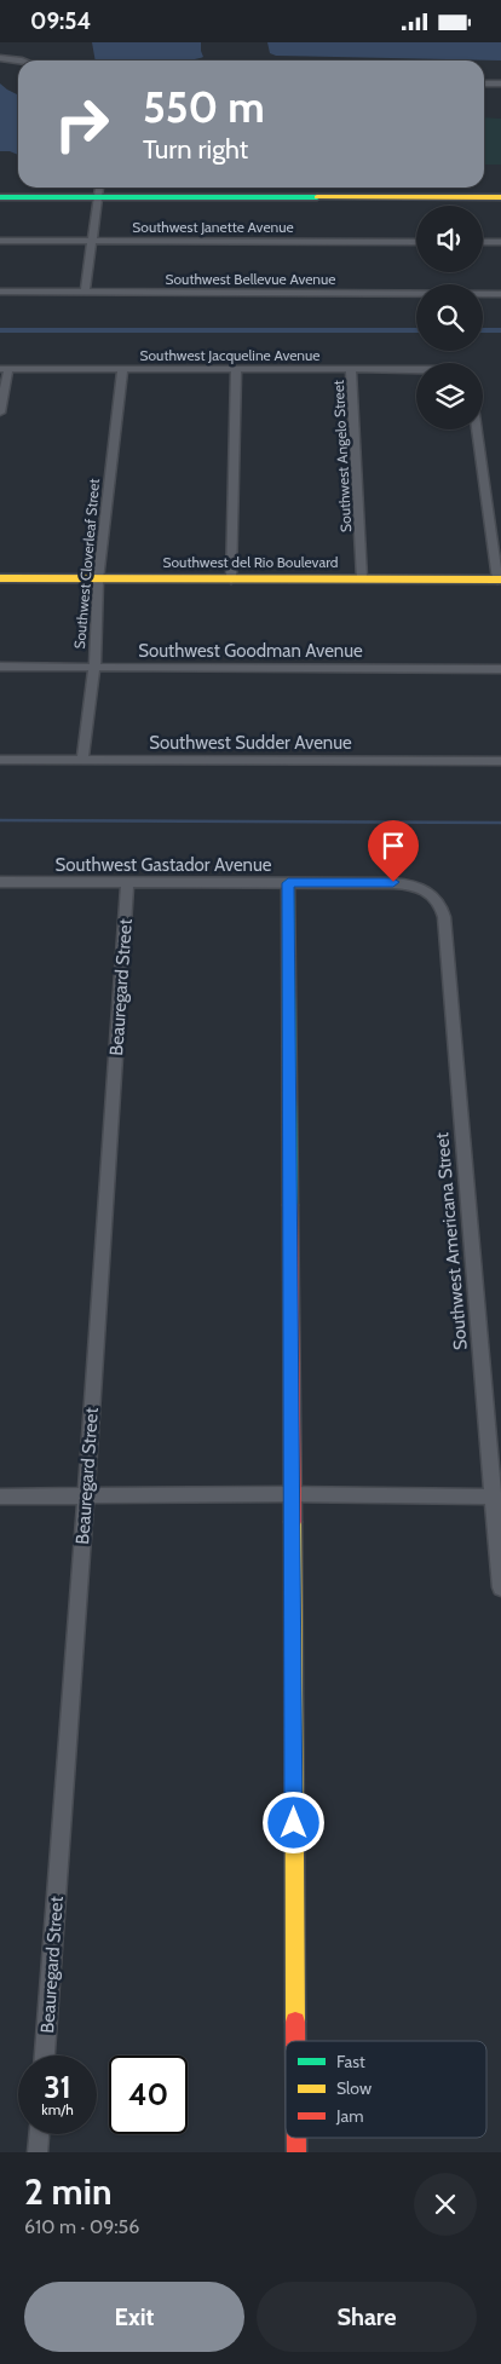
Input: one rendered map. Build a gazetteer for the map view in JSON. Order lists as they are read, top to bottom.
{
  "streets": {
    "street": [
      "Southwest Janette Avenue",
      "Southwest Bellevue Avenue",
      "Southwest Jacqueline Avenue",
      "Southwest Angelo Street",
      "Southwest del Rio Boulevard",
      "Southwest Cloverleaf Street",
      "Southwest Goodman Avenue",
      "Southwest Sudder Avenue",
      "Southwest Gastador Avenue",
      "Beauregard Street",
      "Southwest Americana Street"
    ]
  },
  "crossings": [
    ["Southwest Jacqueline Avenue", "Southwest Angelo Street"],
    ["Southwest Jacqueline Avenue", "Southwest Cloverleaf Street"],
    ["Southwest Angelo Street", "Southwest del Rio Boulevard"],
    ["Southwest del Rio Boulevard", "Southwest Cloverleaf Street"],
    ["Southwest Cloverleaf Street", "Southwest Goodman Avenue"],
    ["Southwest Cloverleaf Street", "Southwest Sudder Avenue"],
    ["Southwest Gastador Avenue", "Beauregard Street"],
    ["Southwest Gastador Avenue", "Southwest Americana Street"]
  ],
  "legend": ["Fast", "Slow", "Jam"],
  "page": {
    "status": "09:54",
    "turn": ["550 m", "Turn right"],
    "speed": "31 km/h",
    "limit": "40",
    "heading": ["2 min", "610 m · 09:56"],
    "buttons": ["Exit", "Share"]
  }
}
